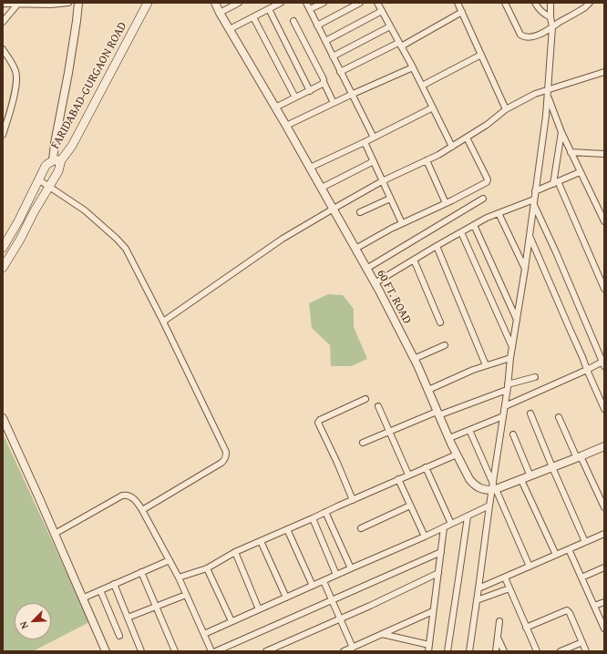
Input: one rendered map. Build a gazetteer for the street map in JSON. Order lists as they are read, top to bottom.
{
  "streets": {
    "main road": ["FARIDABAD-GURGAON ROAD"],
    "street": ["60 FT. ROAD"]
  },
  "north": "bottom left"
}
